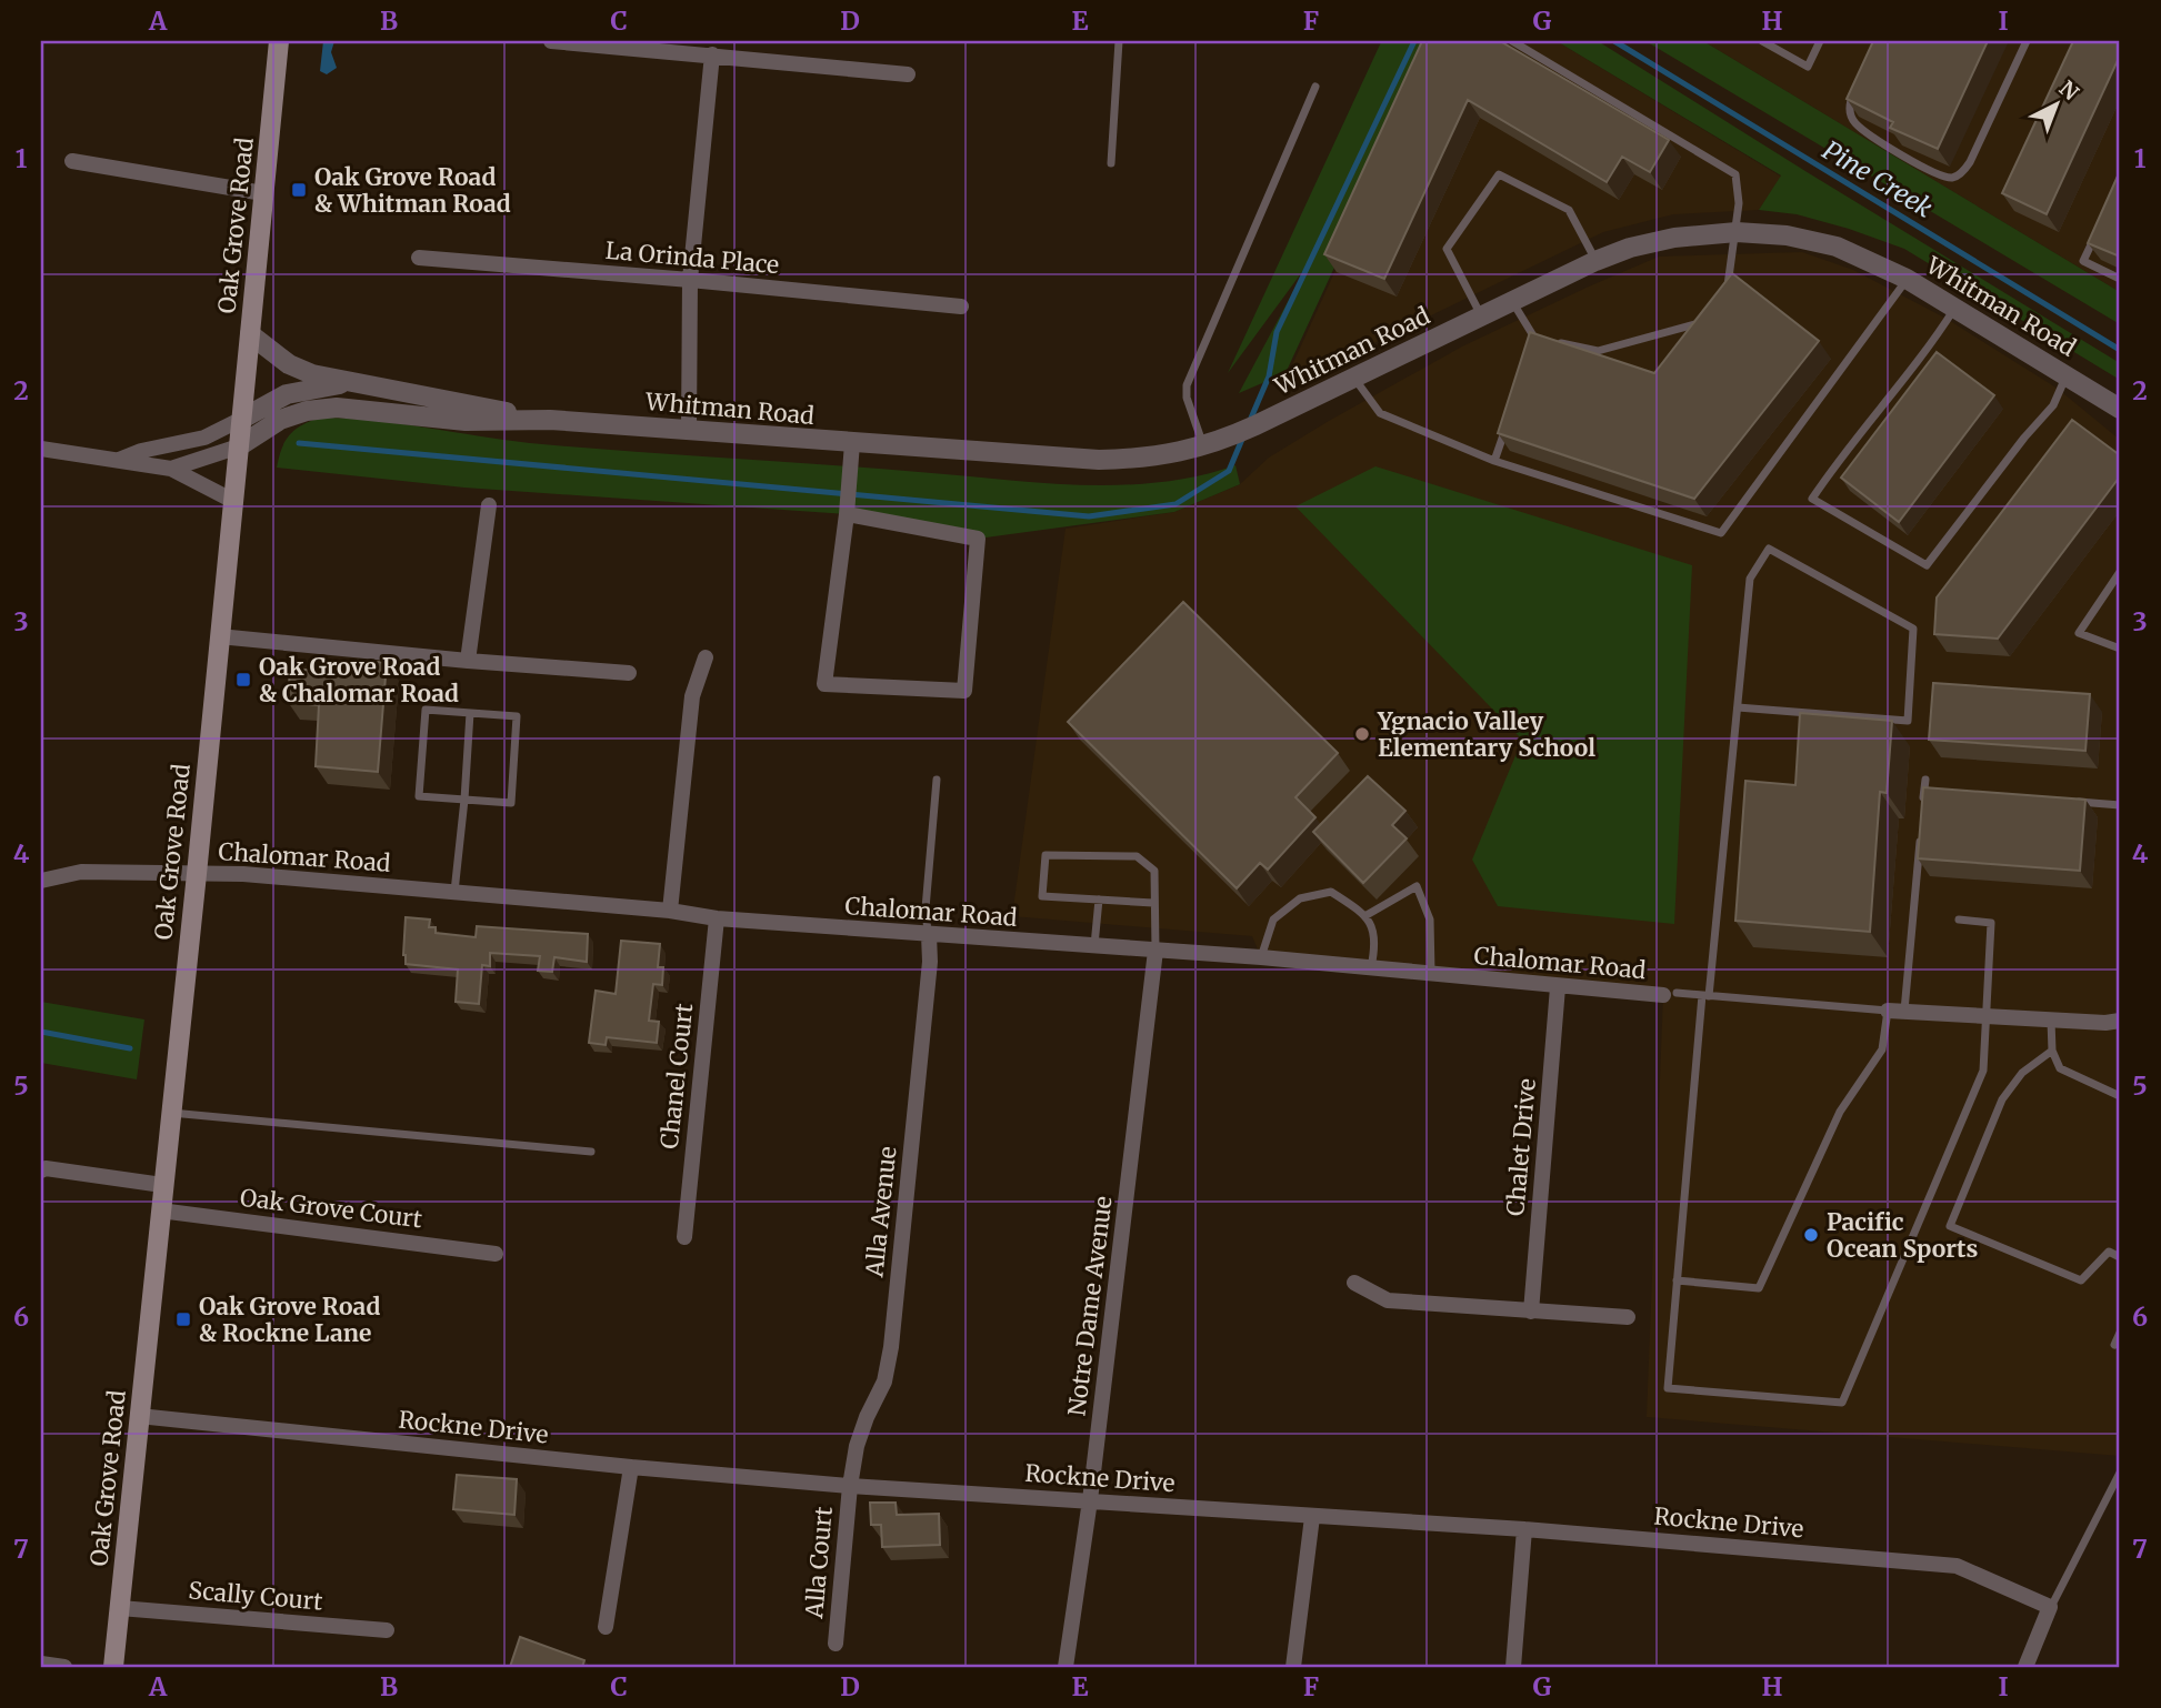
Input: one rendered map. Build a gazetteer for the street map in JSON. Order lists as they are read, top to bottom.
{
  "streets": {
    "main road": ["Oak Grove Road"],
    "street": [
      "La Orinda Place",
      "Whitman Road",
      "Chalomar Road",
      "Chanel Court",
      "Chalet Drive",
      "Oak Grove Court",
      "Alla Avenue",
      "Notre Dame Avenue",
      "Rockne Drive",
      "Alla Court",
      "Scally Court"
    ]
  },
  "crossings": [
    ["Oak Grove Road", "Whitman Road"],
    ["Oak Grove Road", "Chalomar Road"],
    ["Oak Grove Road", "Oak Grove Court"],
    ["Oak Grove Road", "Rockne Drive"],
    ["Oak Grove Road", "Scally Court"],
    ["Chalomar Road", "Chanel Court"],
    ["Chalomar Road", "Chalet Drive"],
    ["Chalomar Road", "Alla Avenue"],
    ["Chalomar Road", "Notre Dame Avenue"],
    ["Alla Avenue", "Rockne Drive"],
    ["Alla Avenue", "Alla Court"],
    ["Notre Dame Avenue", "Rockne Drive"],
    ["Rockne Drive", "Alla Court"]
  ],
  "water": ["Pine Creek"],
  "places": {
    "transit": ["Oak Grove Road & Whitman Road", "Oak Grove Road & Chalomar Road", "Oak Grove Road & Rockne Lane"],
    "other": ["Ygnacio Valley Elementary School", "Pacific Ocean Sports"]
  },
  "north": "top right",
  "grid": {
    "columns": [
      "A",
      "B",
      "C",
      "D",
      "E",
      "F",
      "G",
      "H",
      "I"
    ],
    "rows": [
      "1",
      "2",
      "3",
      "4",
      "5",
      "6",
      "7"
    ]
  }
}
